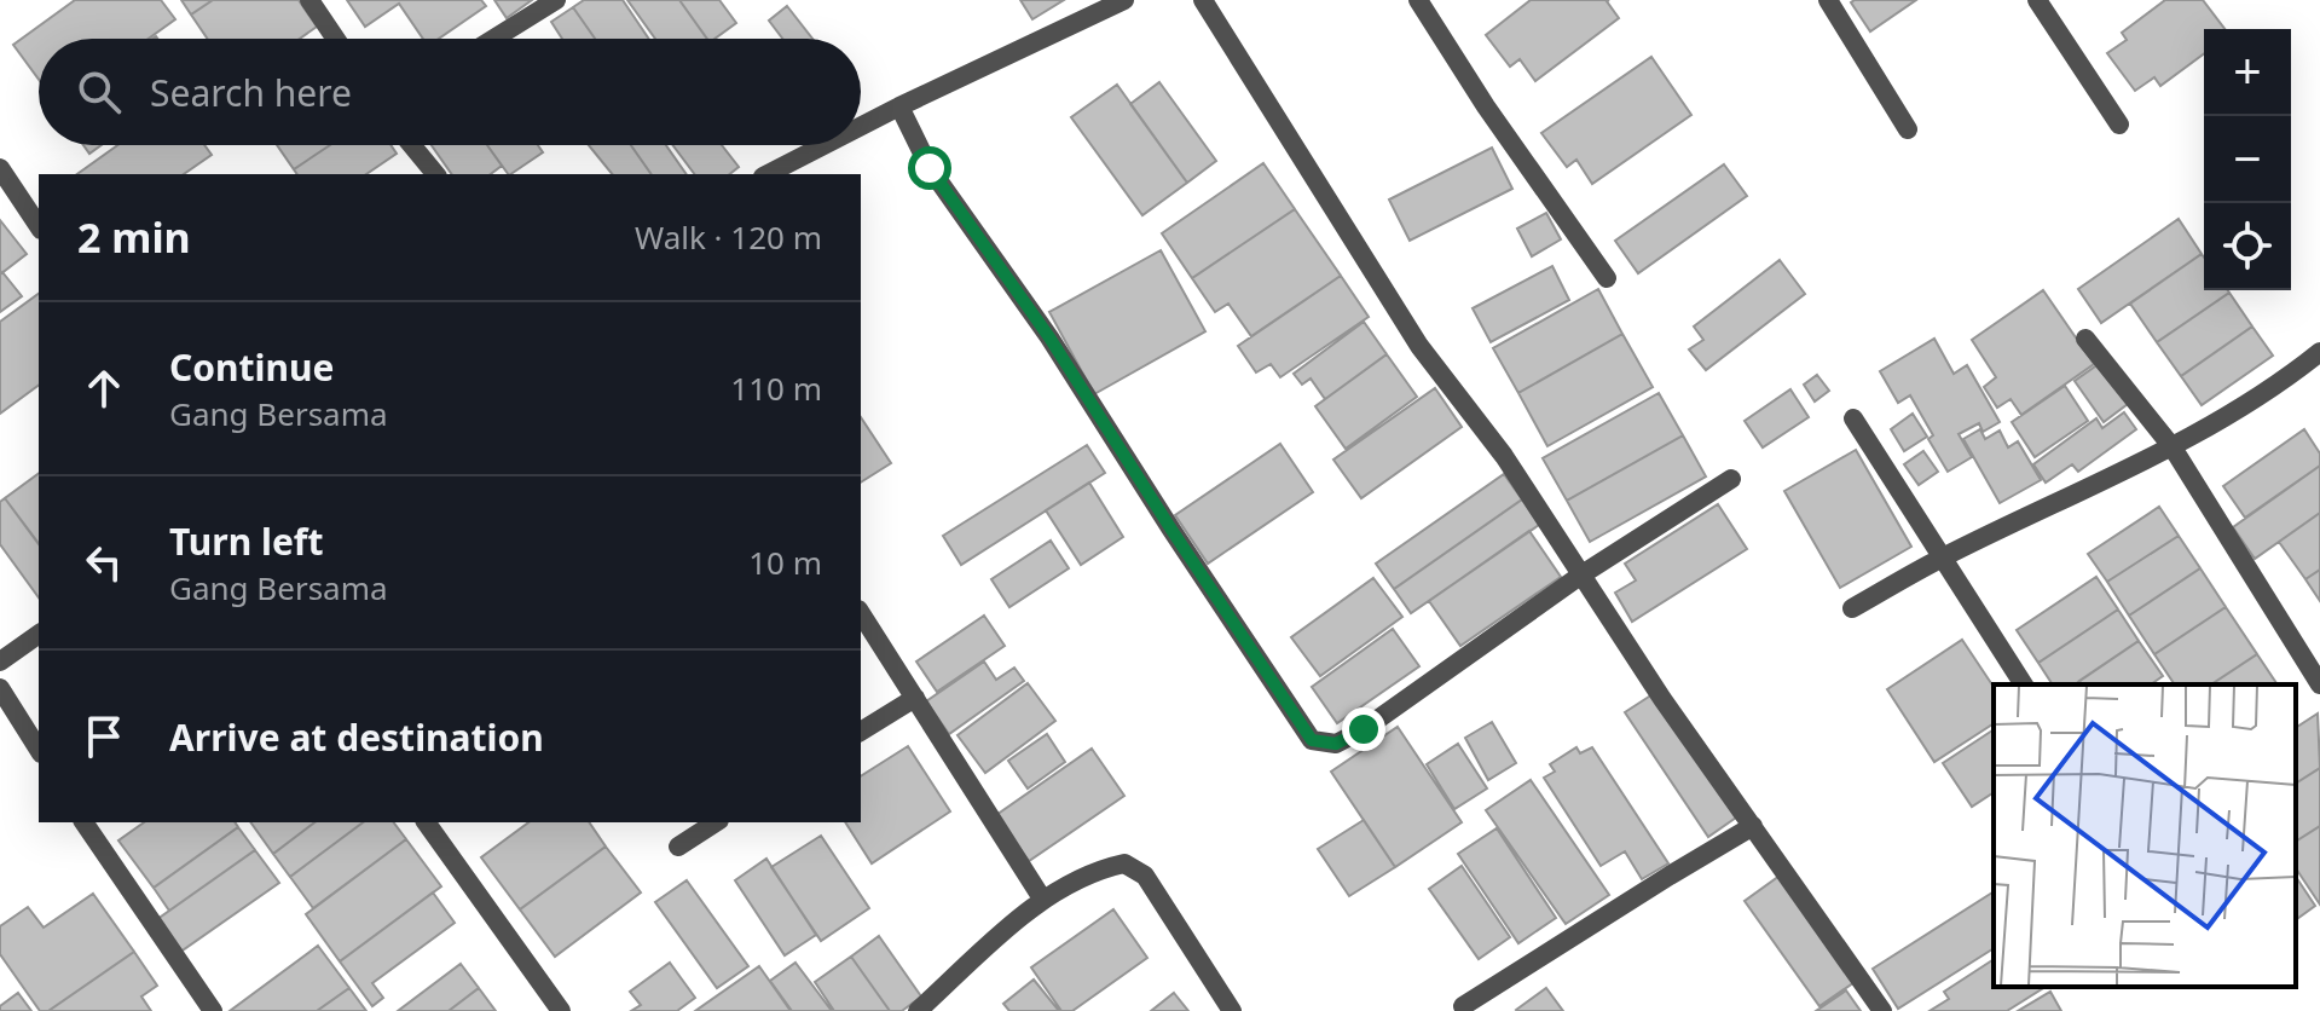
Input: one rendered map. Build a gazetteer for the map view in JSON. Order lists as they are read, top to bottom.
{
  "page": {
    "map_buttons": ["+", "−"],
    "search": "Search here",
    "heading": ["2 min", "Walk · 120 m"],
    "list": [
      ["Continue", "Gang Bersama", "110 m"],
      ["Turn left", "Gang Bersama", "10 m"],
      "Arrive at destination"
    ]
  }
}
